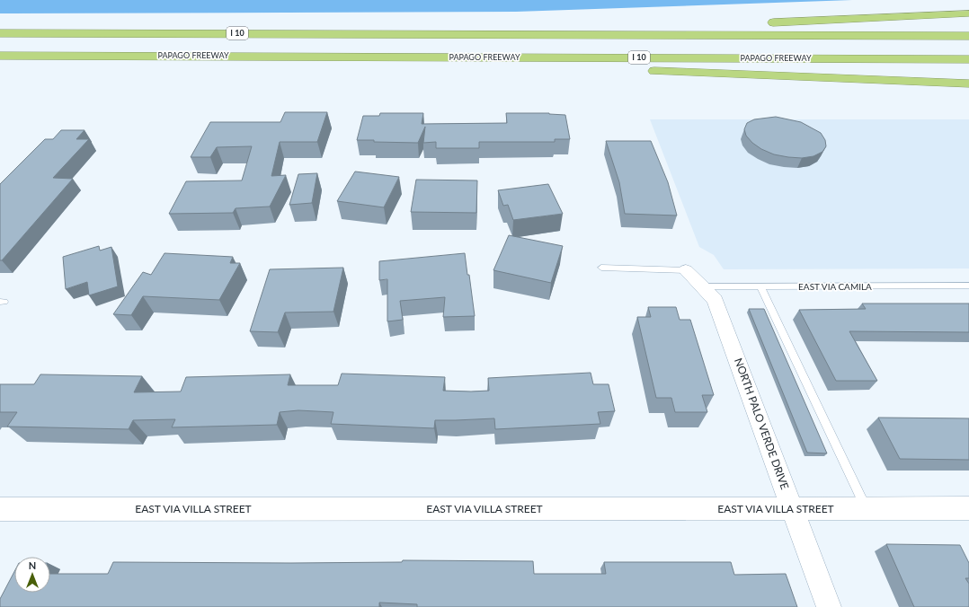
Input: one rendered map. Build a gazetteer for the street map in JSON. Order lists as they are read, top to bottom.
{
  "streets": {
    "highway": ["I 10", "PAPAGO FREEWAY"],
    "street": ["NORTH PALO VERDE DRIVE", "EAST VIA VILLA STREET"],
    "lane": ["EAST VIA CAMILA"]
  },
  "crossings": [
    ["EAST VIA CAMILA", "NORTH PALO VERDE DRIVE"],
    ["NORTH PALO VERDE DRIVE", "EAST VIA VILLA STREET"]
  ],
  "north": "top"
}
